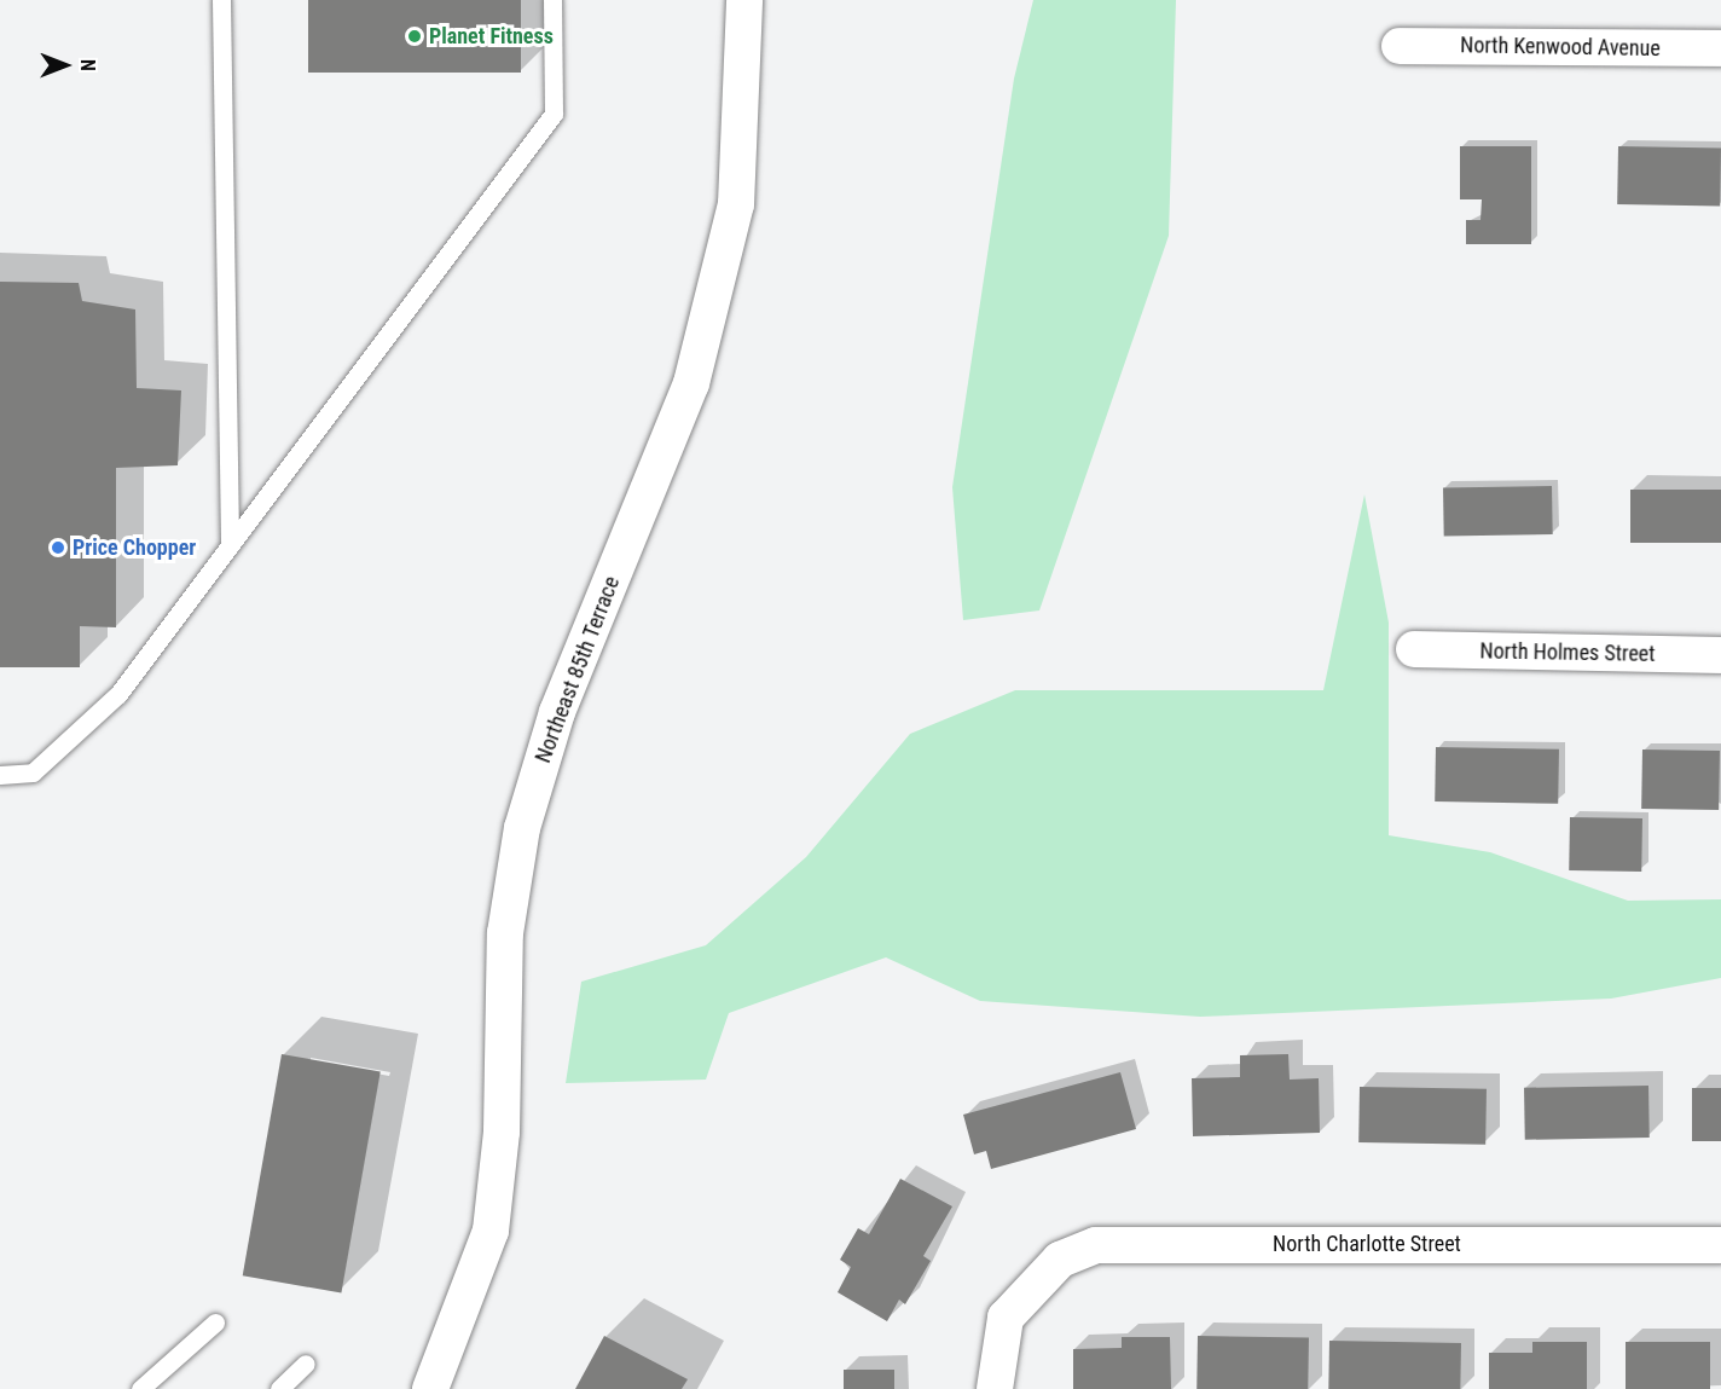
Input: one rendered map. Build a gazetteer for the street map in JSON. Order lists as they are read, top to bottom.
{
  "streets": {
    "street": [
      "North Kenwood Avenue",
      "North Holmes Street",
      "Northeast 85th Terrace",
      "North Charlotte Street"
    ]
  },
  "places": ["Planet Fitness", "Price Chopper"],
  "north": "right"
}
